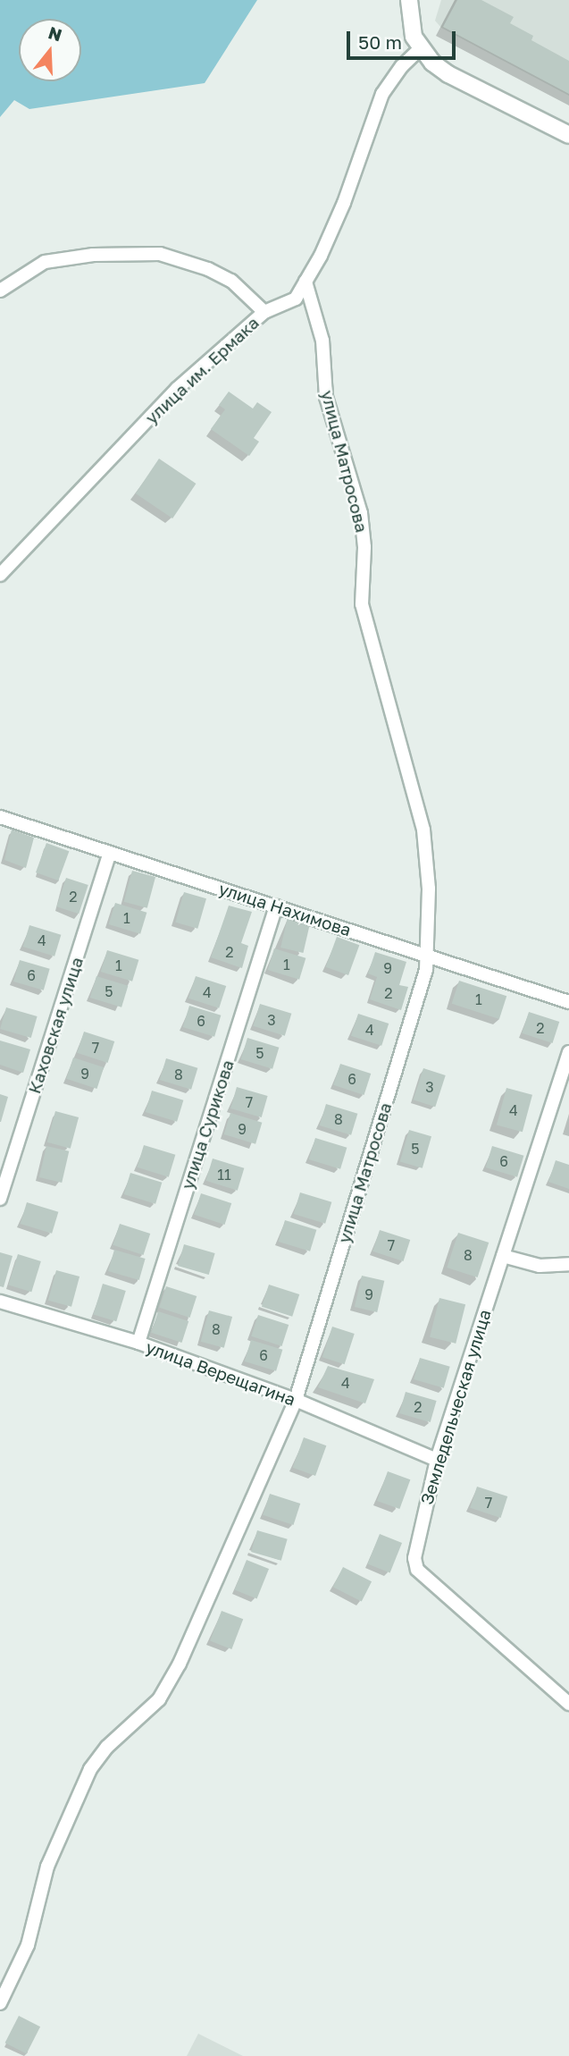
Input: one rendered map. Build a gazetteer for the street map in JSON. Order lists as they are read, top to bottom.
{
  "streets": {
    "street": [
      "улица им. Ермака",
      "улица Матросова",
      "улица Нахимова",
      "Каховская улица",
      "улица Сурикова",
      "улица Верещагина",
      "Земледельческая улица"
    ]
  },
  "crossings": [
    ["улица им. Ермака", "улица Матросова"],
    ["улица Матросова", "улица Нахимова"],
    ["улица Матросова", "улица Верещагина"],
    ["улица Нахимова", "Каховская улица"],
    ["улица Нахимова", "улица Сурикова"],
    ["улица Сурикова", "улица Верещагина"],
    ["улица Верещагина", "Земледельческая улица"]
  ],
  "house_numbers": [
    "2",
    "1",
    "4",
    "2",
    "1",
    "1",
    "9",
    "6",
    "5",
    "4",
    "2",
    "1",
    "3",
    "6",
    "2",
    "4",
    "7",
    "5",
    "9",
    "8",
    "6",
    "3",
    "7",
    "4",
    "8",
    "9",
    "5",
    "6",
    "11",
    "7",
    "8",
    "9",
    "8",
    "6",
    "4",
    "2",
    "7"
  ],
  "scale_bar": "50 m",
  "north": "top"
}
